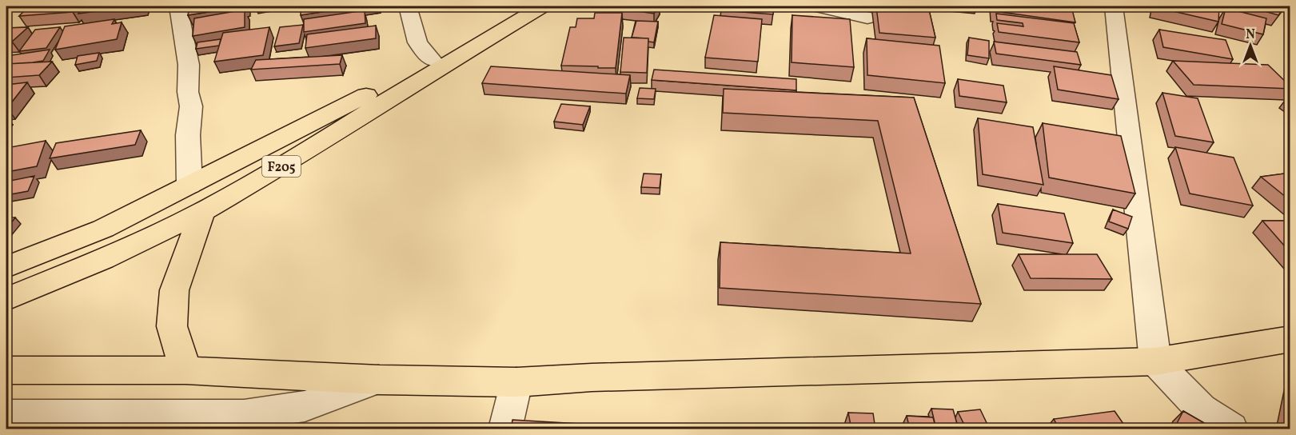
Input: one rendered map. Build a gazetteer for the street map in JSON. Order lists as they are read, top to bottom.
{
  "streets": {
    "main road": ["F205"]
  },
  "north": "top"
}
